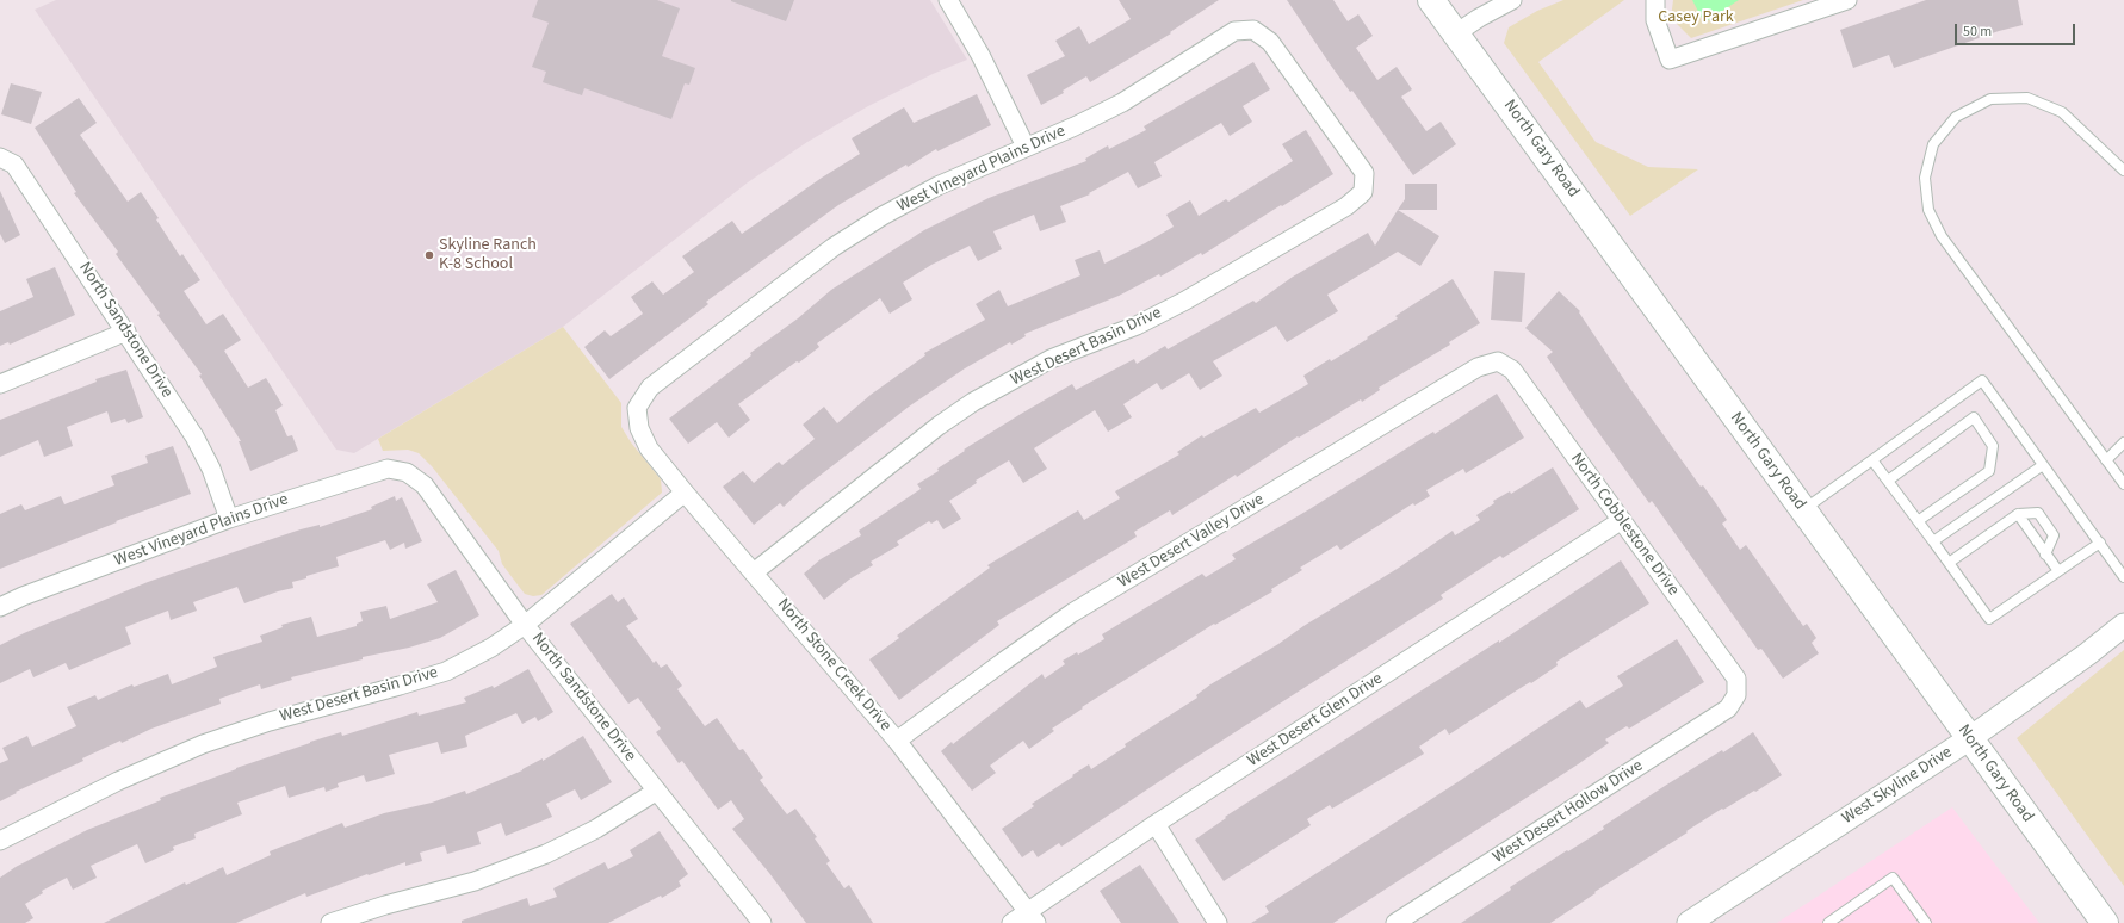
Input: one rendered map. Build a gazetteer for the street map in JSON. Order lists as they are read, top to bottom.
{
  "streets": {
    "main road": ["North Gary Road"],
    "street": [
      "West Vineyard Plains Drive",
      "North Sandstone Drive",
      "West Desert Basin Drive",
      "North Cobblestone Drive",
      "West Desert Valley Drive",
      "North Stone Creek Drive",
      "West Desert Glen Drive",
      "West Skyline Drive",
      "West Desert Hollow Drive"
    ]
  },
  "crossings": [
    ["North Gary Road", "West Skyline Drive"],
    ["West Vineyard Plains Drive", "North Sandstone Drive"],
    ["West Vineyard Plains Drive", "West Desert Basin Drive"],
    ["West Vineyard Plains Drive", "North Stone Creek Drive"],
    ["North Sandstone Drive", "West Desert Basin Drive"],
    ["West Desert Basin Drive", "North Stone Creek Drive"],
    ["North Cobblestone Drive", "West Desert Valley Drive"],
    ["North Cobblestone Drive", "West Desert Glen Drive"],
    ["North Cobblestone Drive", "West Desert Hollow Drive"],
    ["West Desert Valley Drive", "North Stone Creek Drive"],
    ["North Stone Creek Drive", "West Desert Glen Drive"]
  ],
  "parks": ["Casey Park"],
  "places": ["Skyline Ranch K-8 School"],
  "scale_bar": "50 m"
}
